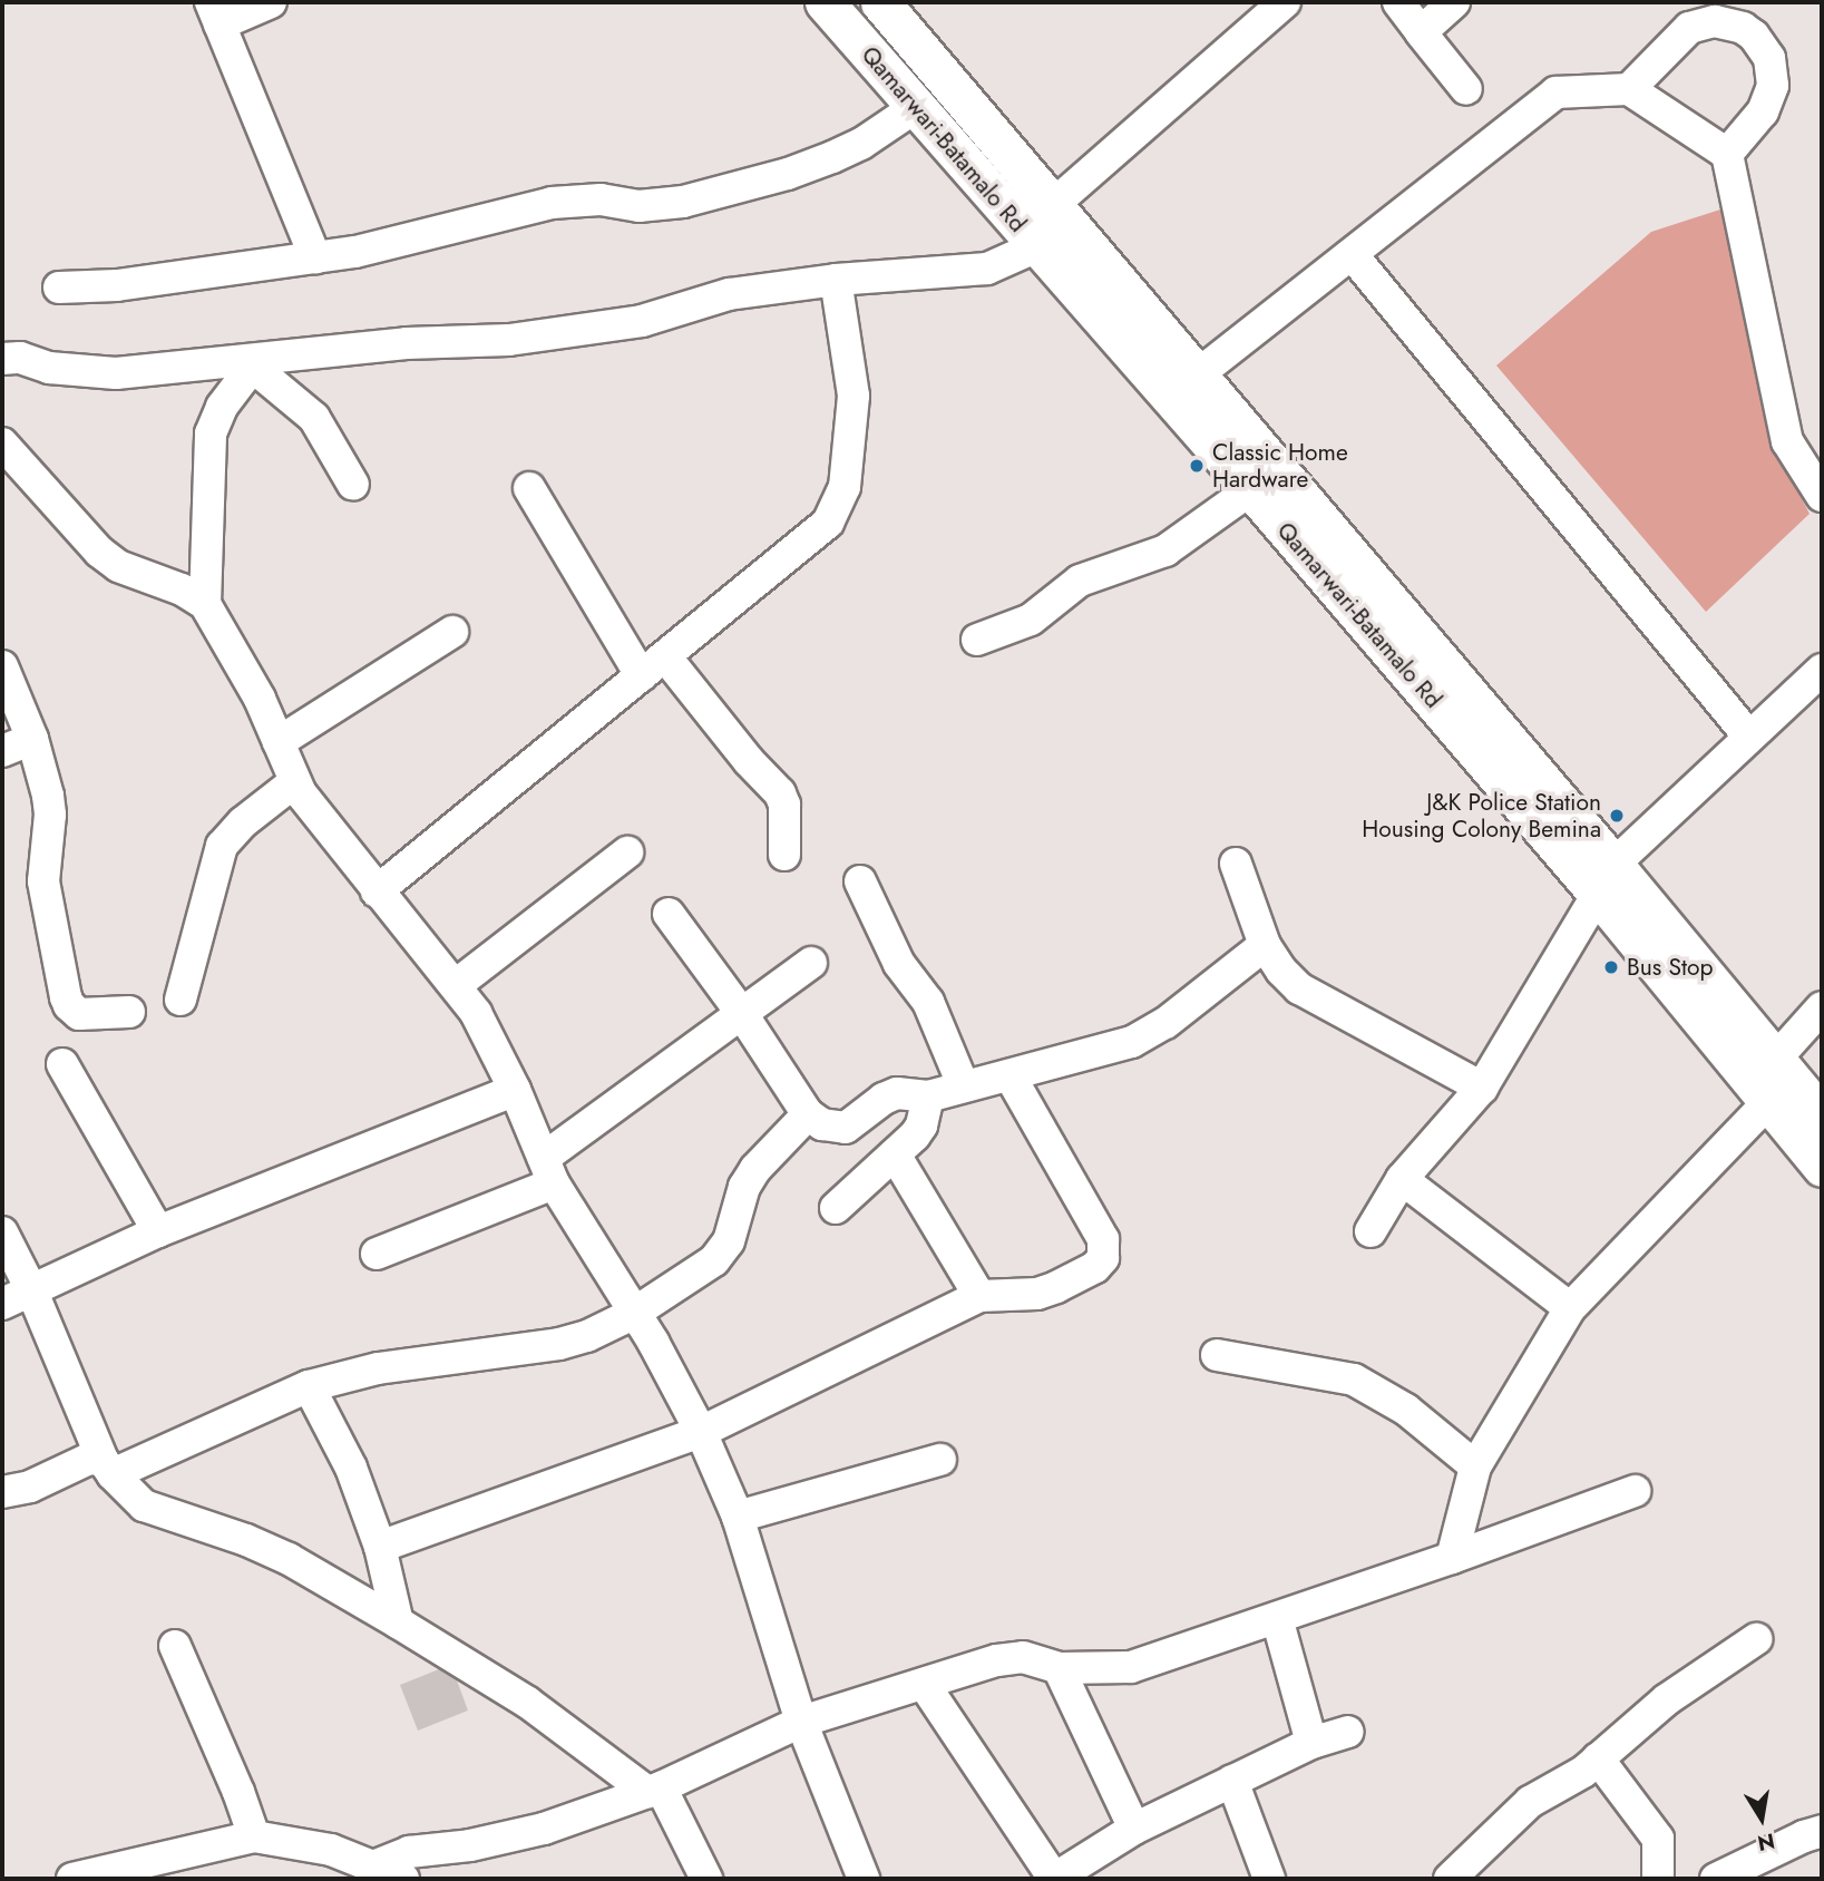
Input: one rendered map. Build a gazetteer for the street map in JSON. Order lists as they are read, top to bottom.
{
  "streets": {
    "main road": ["Qamarwari-Batamalo Rd"]
  },
  "places": ["Classic Home Hardware", "J&K Police Station Housing Colony Bemina", "Bus Stop"],
  "north": "bottom"
}
